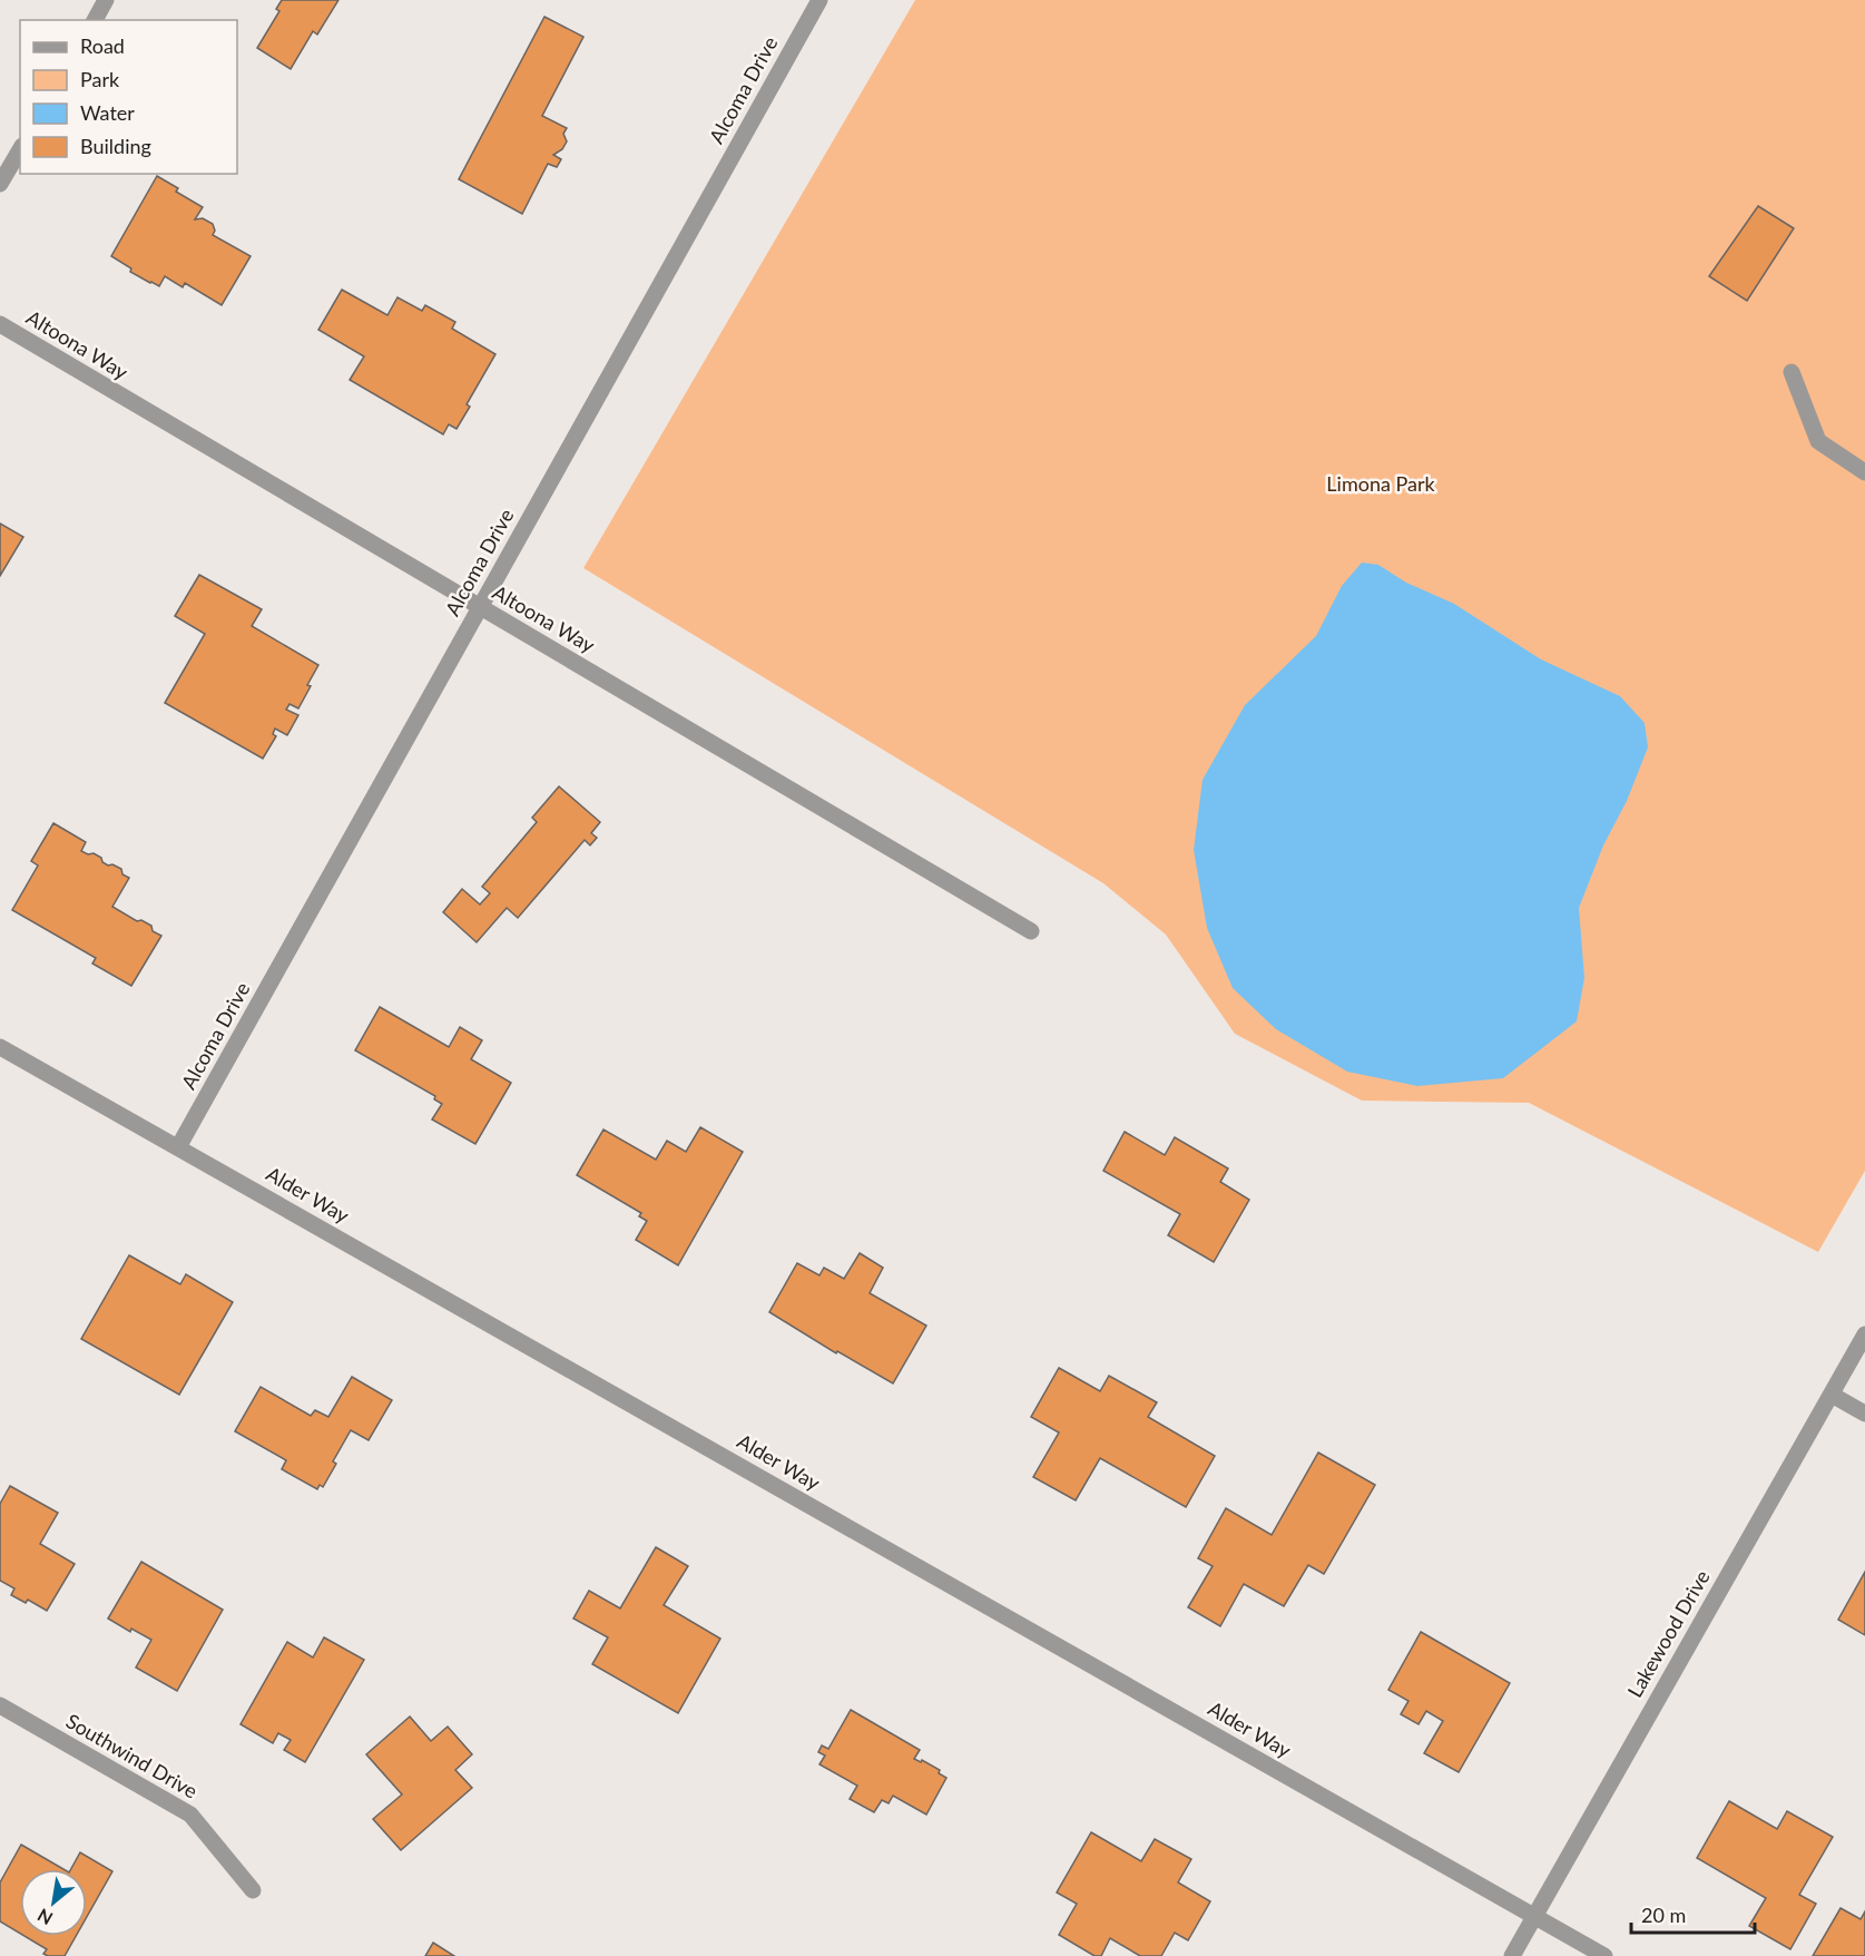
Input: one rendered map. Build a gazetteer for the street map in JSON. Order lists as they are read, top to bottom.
{
  "streets": {
    "street": [
      "Alcoma Drive",
      "Altoona Way",
      "Alder Way",
      "Lakewood Drive",
      "Southwind Drive"
    ]
  },
  "crossings": [
    ["Alcoma Drive", "Altoona Way"],
    ["Alcoma Drive", "Alder Way"],
    ["Alder Way", "Lakewood Drive"]
  ],
  "parks": ["Limona Park"],
  "legend": [
    "Road",
    "Park",
    "Water",
    "Building"
  ],
  "scale_bar": "20 m",
  "north": "bottom left"
}
